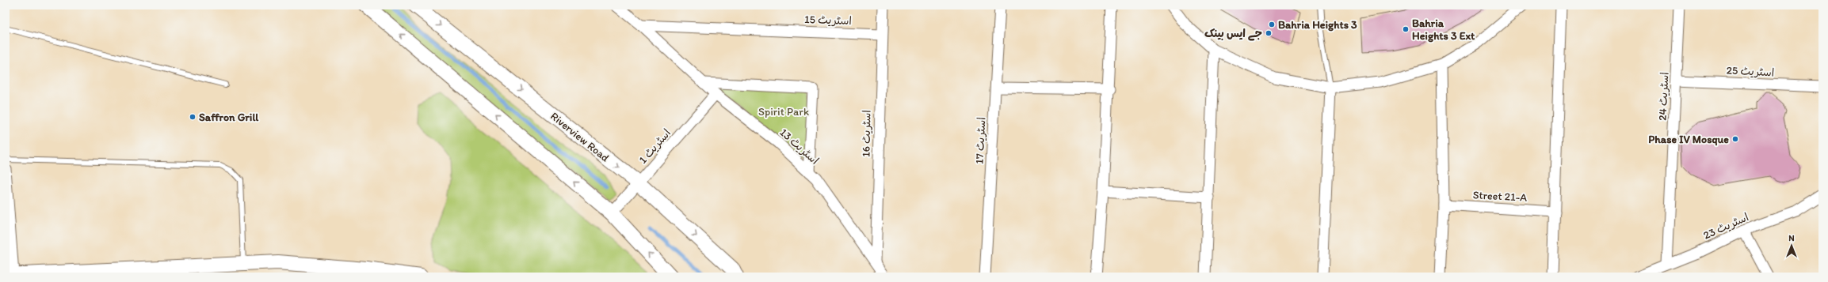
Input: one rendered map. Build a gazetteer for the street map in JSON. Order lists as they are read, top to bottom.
{
  "streets": {
    "street": [
      "اسٹریٹ 15",
      "اسٹریٹ 25",
      "اسٹریٹ 24",
      "اسٹریٹ 16",
      "Riverview Road",
      "اسٹریٹ 17",
      "اسٹریٹ 1",
      "اسٹریٹ 13",
      "Street 21-A",
      "اسٹریٹ 23"
    ]
  },
  "crossings": [
    ["اسٹریٹ 15", "اسٹریٹ 16"],
    ["اسٹریٹ 15", "اسٹریٹ 13"],
    ["اسٹریٹ 25", "اسٹریٹ 24"],
    ["اسٹریٹ 24", "اسٹریٹ 23"],
    ["اسٹریٹ 16", "اسٹریٹ 13"],
    ["Riverview Road", "اسٹریٹ 1"],
    ["اسٹریٹ 1", "اسٹریٹ 13"]
  ],
  "parks": ["Spirit Park"],
  "places": [
    "Bahria Heights 3",
    "Bahria Heights 3 Ext",
    "جے ایس بینک",
    "Saffron Grill",
    "Phase IV Mosque"
  ],
  "north": "top"
}
